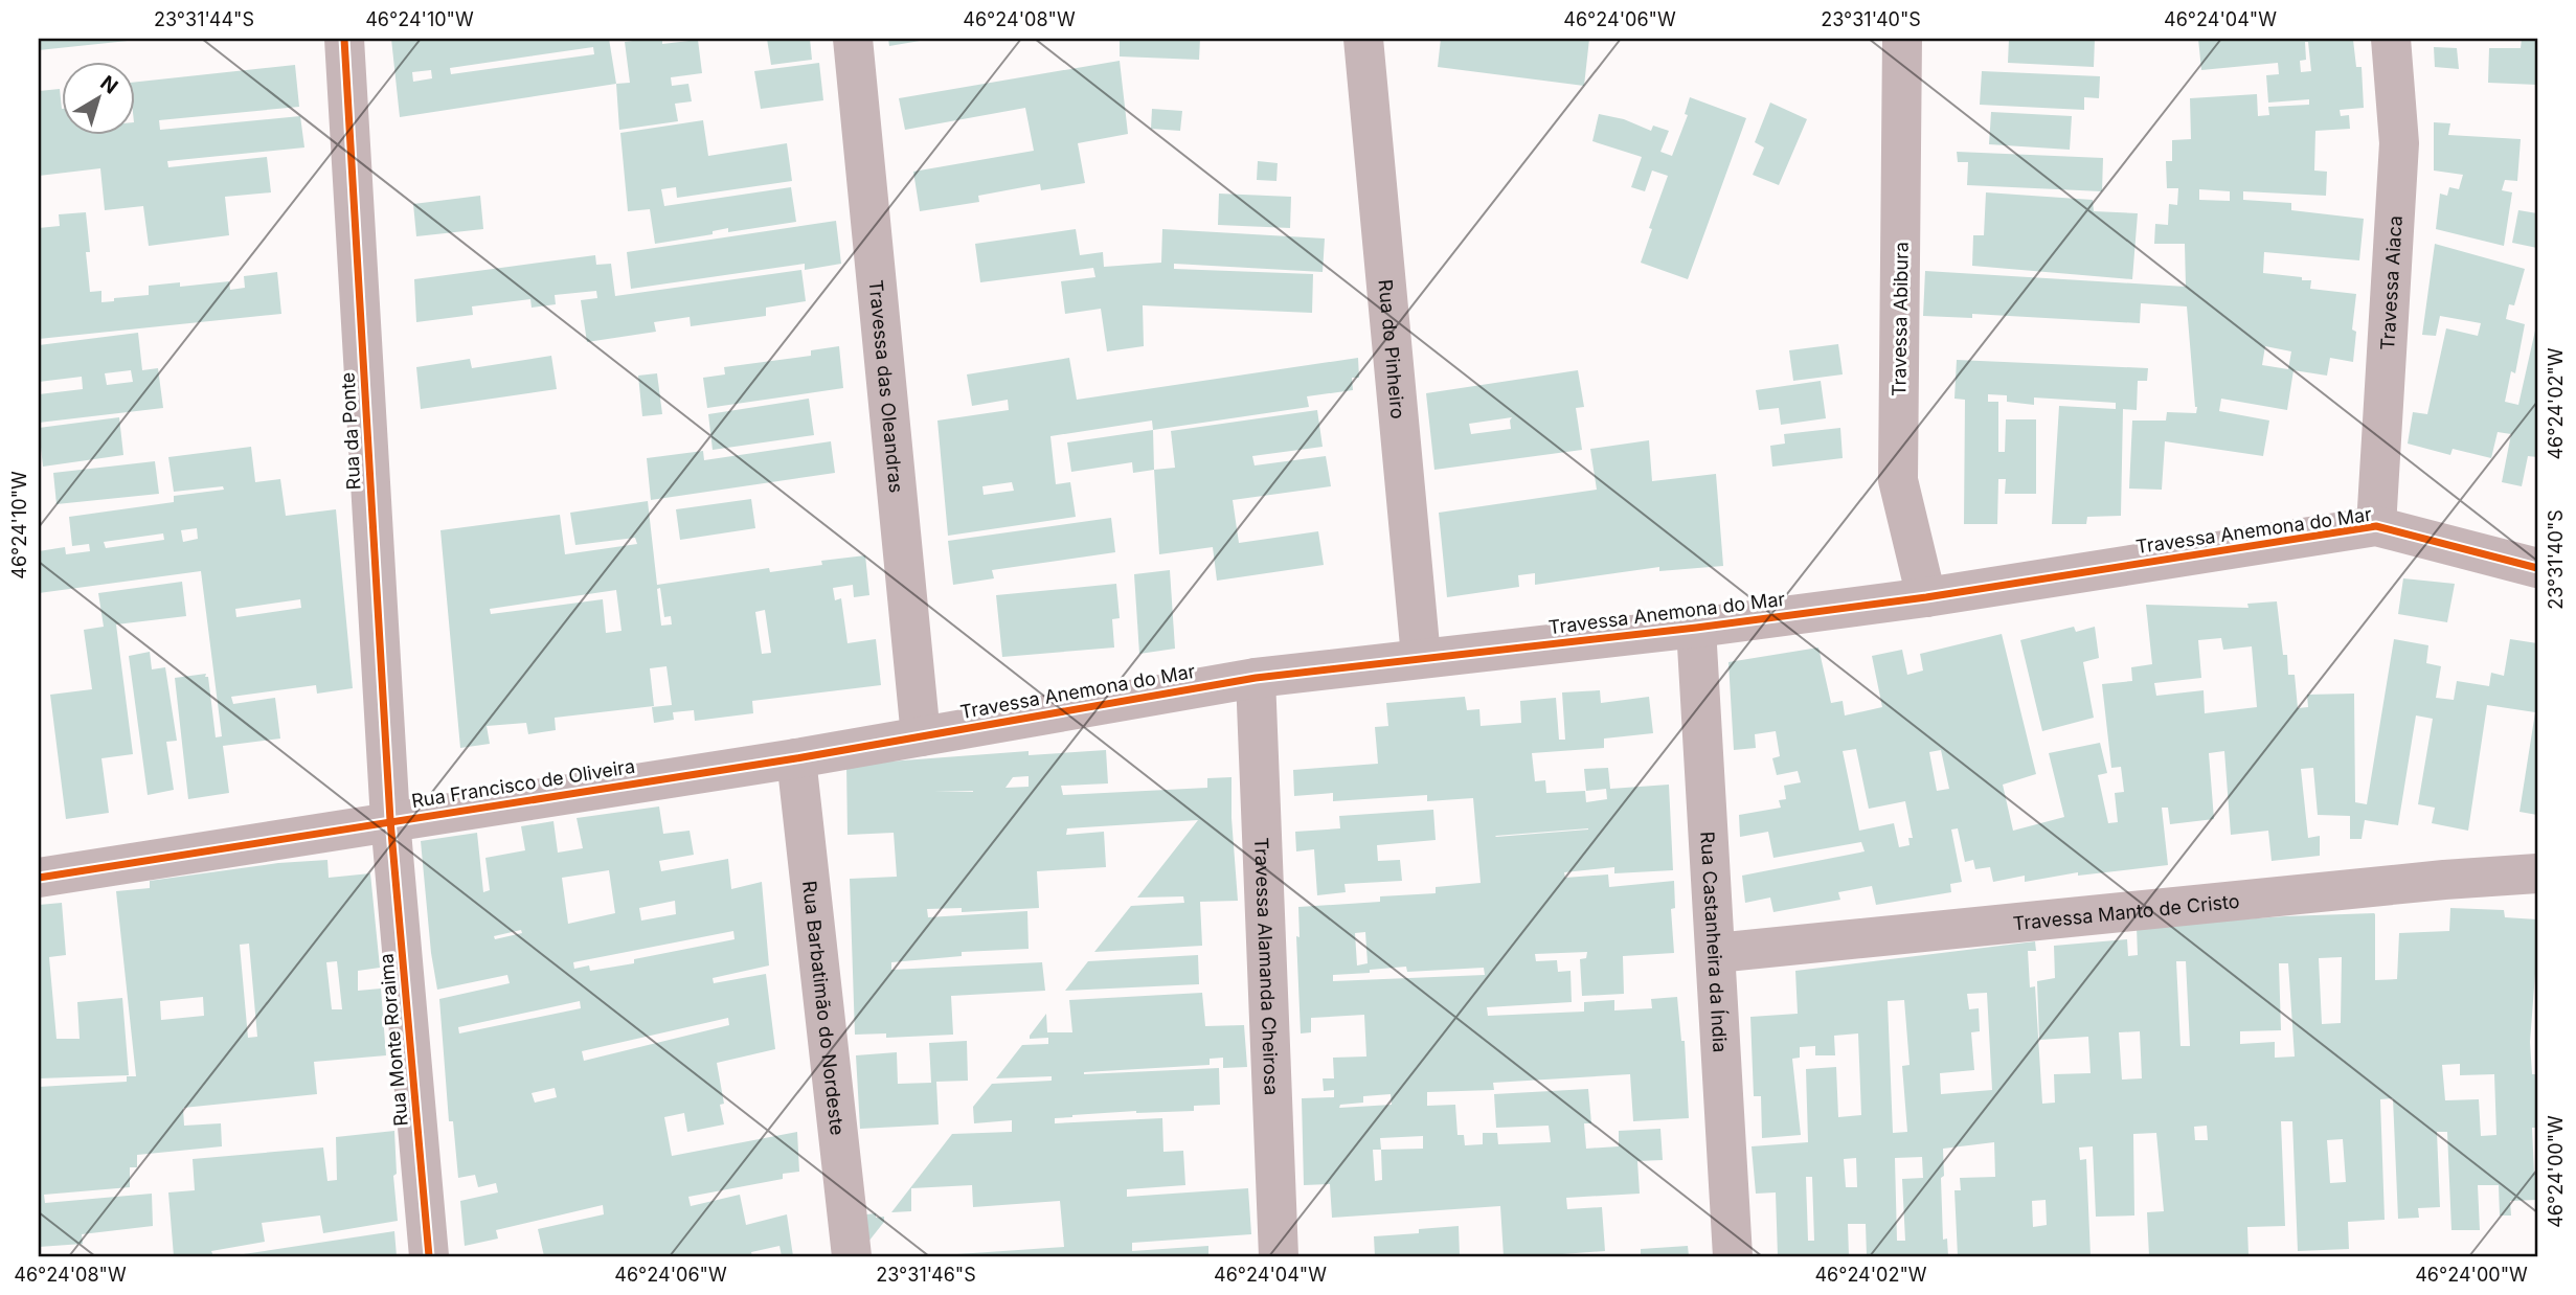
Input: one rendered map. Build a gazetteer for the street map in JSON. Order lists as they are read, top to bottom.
{
  "streets": {
    "street": [
      "Travessa Aiaca",
      "Travessa Abibura",
      "Rua do Pinheiro",
      "Travessa das Oleandras",
      "Rua da Ponte",
      "Travessa Anemona do Mar",
      "Rua Francisco de Oliveira",
      "Travessa Manto de Cristo",
      "Rua Castanheira da Índia",
      "Travessa Alamanda Cheirosa",
      "Rua Barbatimão do Nordeste",
      "Rua Monte Roraima"
    ]
  },
  "crossings": [
    ["Travessa Aiaca", "Travessa Anemona do Mar"],
    ["Travessa Abibura", "Travessa Anemona do Mar"],
    ["Rua do Pinheiro", "Travessa Anemona do Mar"],
    ["Travessa das Oleandras", "Travessa Anemona do Mar"],
    ["Rua da Ponte", "Rua Francisco de Oliveira"],
    ["Rua da Ponte", "Rua Monte Roraima"],
    ["Travessa Anemona do Mar", "Rua Francisco de Oliveira"],
    ["Travessa Anemona do Mar", "Rua Castanheira da Índia"],
    ["Travessa Anemona do Mar", "Travessa Alamanda Cheirosa"],
    ["Travessa Anemona do Mar", "Rua Barbatimão do Nordeste"],
    ["Rua Francisco de Oliveira", "Rua Barbatimão do Nordeste"],
    ["Rua Francisco de Oliveira", "Rua Monte Roraima"],
    ["Travessa Manto de Cristo", "Rua Castanheira da Índia"]
  ],
  "north": "top right",
  "coordinates": [
    "23°31'44\"S",
    "46°24'10\"W",
    "46°24'08\"W",
    "46°24'06\"W",
    "23°31'40\"S",
    "46°24'04\"W",
    "46°24'02\"W",
    "46°24'00\"W",
    "23°31'46\"S"
  ]
}
